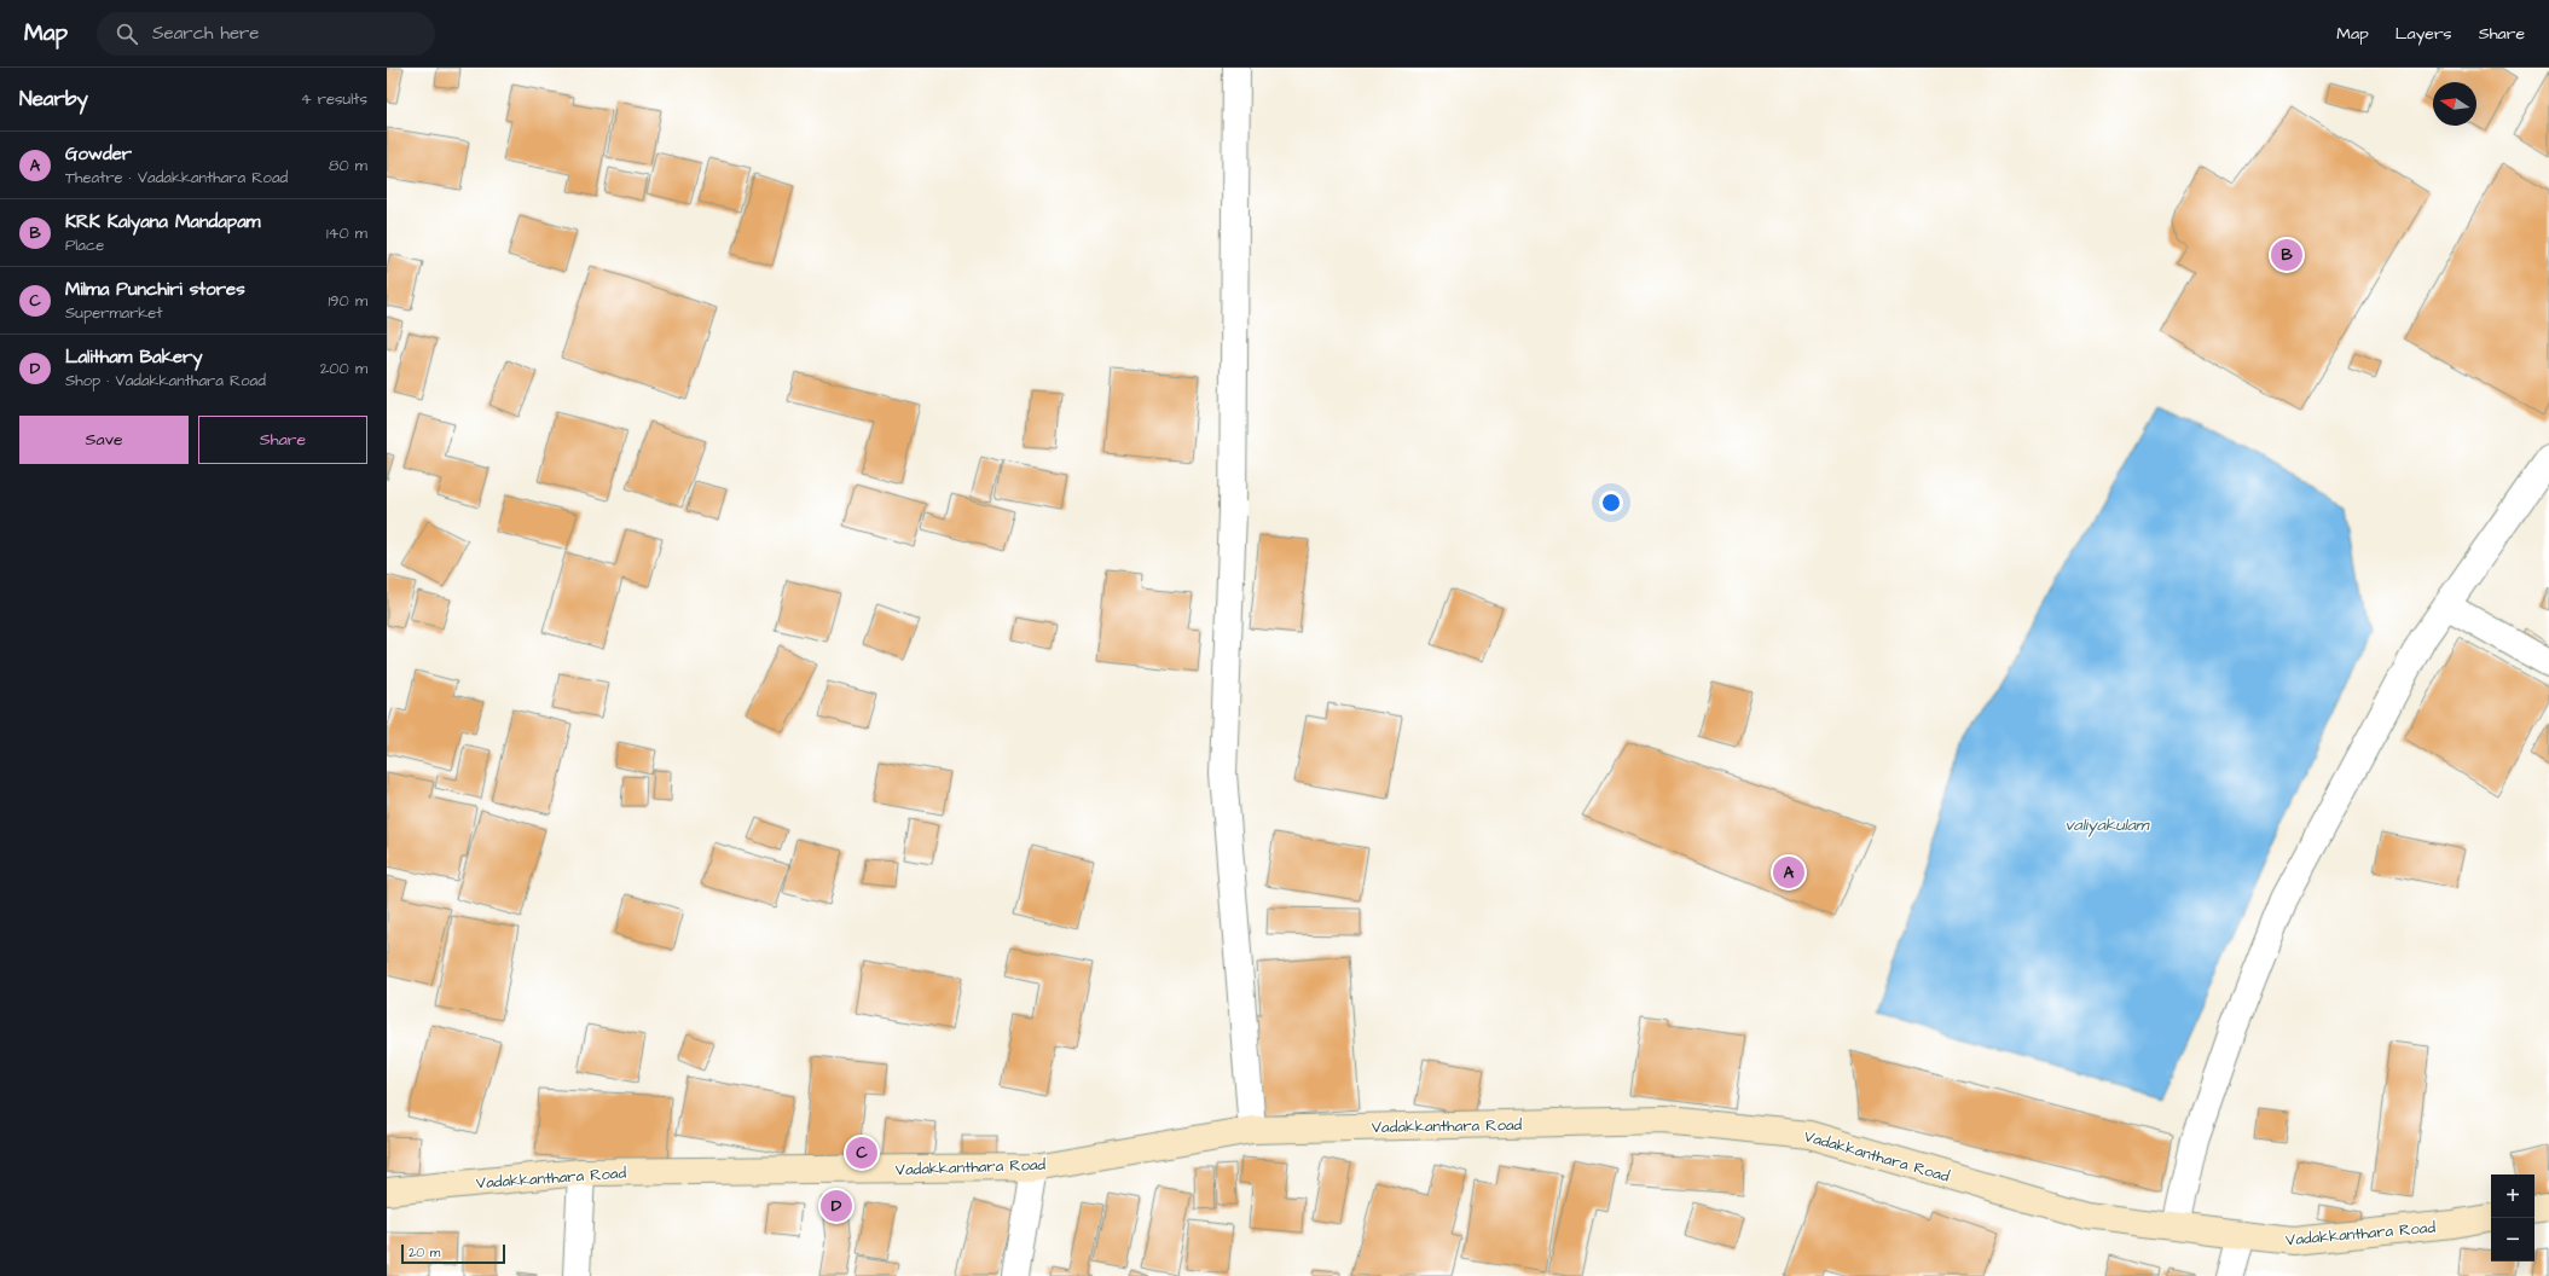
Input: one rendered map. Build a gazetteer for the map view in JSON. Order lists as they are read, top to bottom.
{
  "streets": {
    "street": ["Vadakkanthara Road"]
  },
  "water": ["valiyakulam"],
  "scale_bar": "20 m",
  "north": "left",
  "page": {
    "header": "Map",
    "search": "Search here",
    "nav": ["Map", "Layers", "Share"],
    "heading": ["Nearby", "4 results"],
    "list": [
      {
        "mark": "A",
        "name": "Gowder",
        "note": "Theatre · Vadakkanthara Road",
        "value": "80 m"
      },
      {
        "mark": "B",
        "name": "KRK Kalyana Mandapam",
        "note": "Place",
        "value": "140 m"
      },
      {
        "mark": "C",
        "name": "Milma Punchiri stores",
        "note": "Supermarket",
        "value": "190 m"
      },
      {
        "mark": "D",
        "name": "Lalitham Bakery",
        "note": "Shop · Vadakkanthara Road",
        "value": "200 m"
      }
    ],
    "pins": [
      "B",
      "A",
      "C",
      "D"
    ],
    "buttons": ["Save", "Share"],
    "map_buttons": ["+", "−"],
    "scale": "20 m"
  }
}
